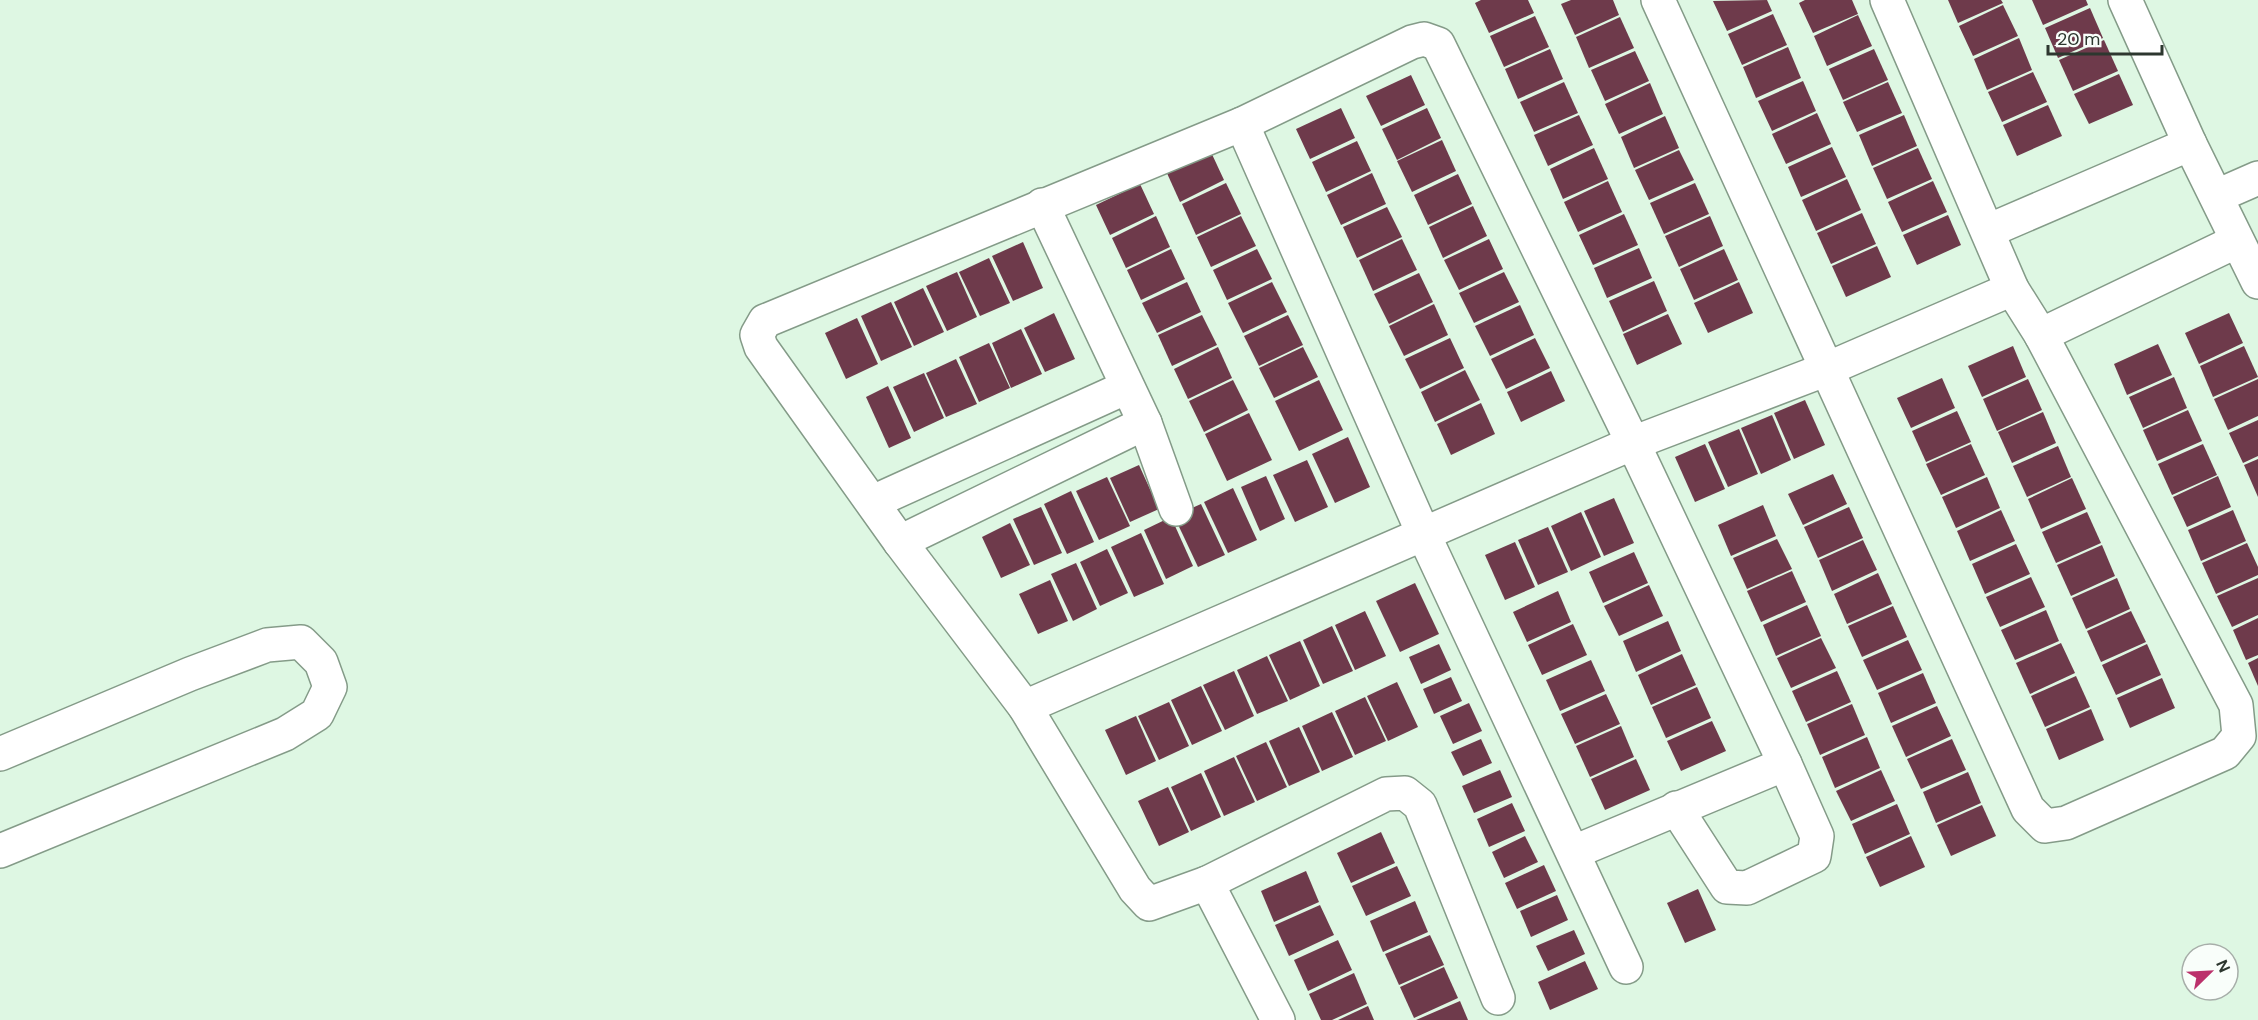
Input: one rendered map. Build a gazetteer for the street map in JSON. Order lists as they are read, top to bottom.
{
  "scale_bar": "20 m",
  "north": "top right"
}
